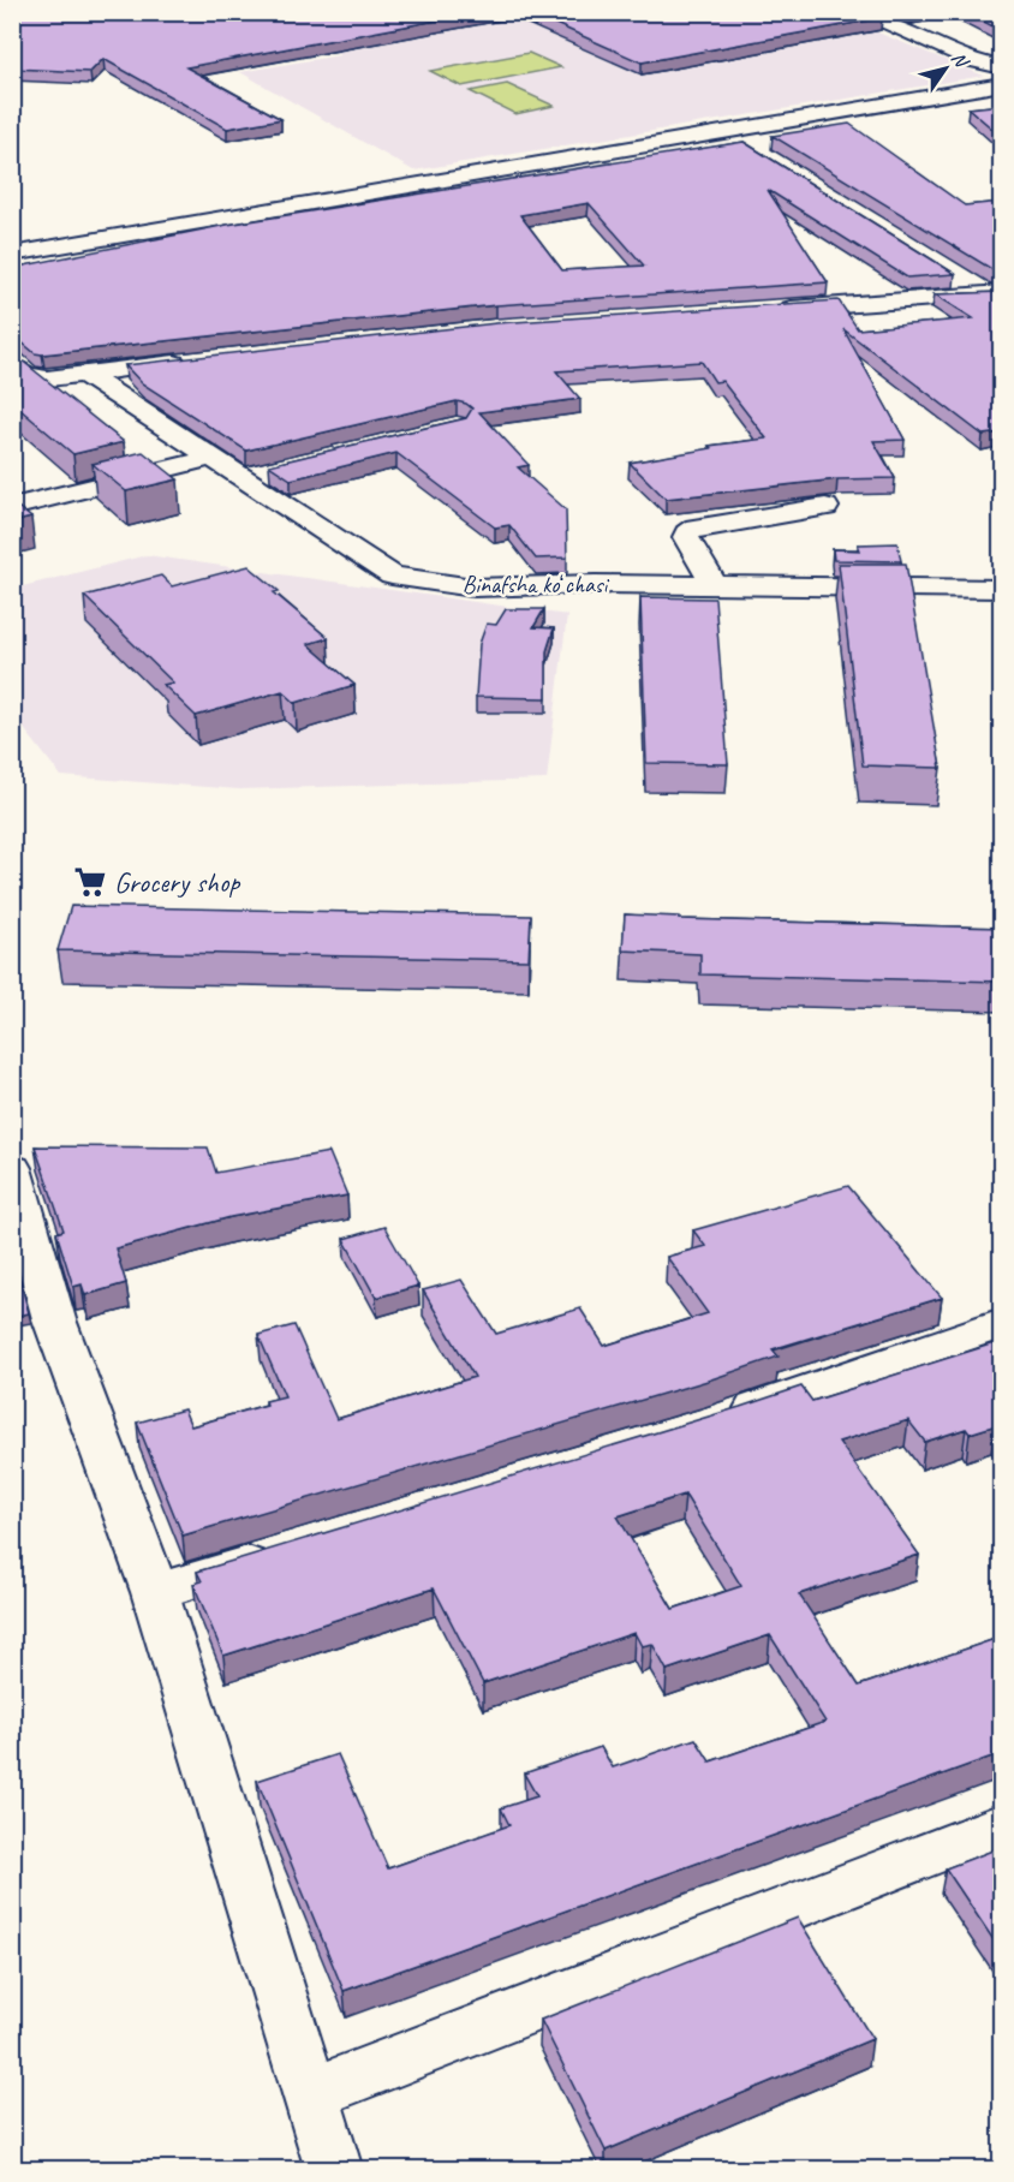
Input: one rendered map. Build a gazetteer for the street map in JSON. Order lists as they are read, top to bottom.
{
  "streets": {
    "street": ["Binafsha koʻchasi"]
  },
  "places": {
    "supermarket": ["Grocery shop"]
  },
  "north": "top right"
}
